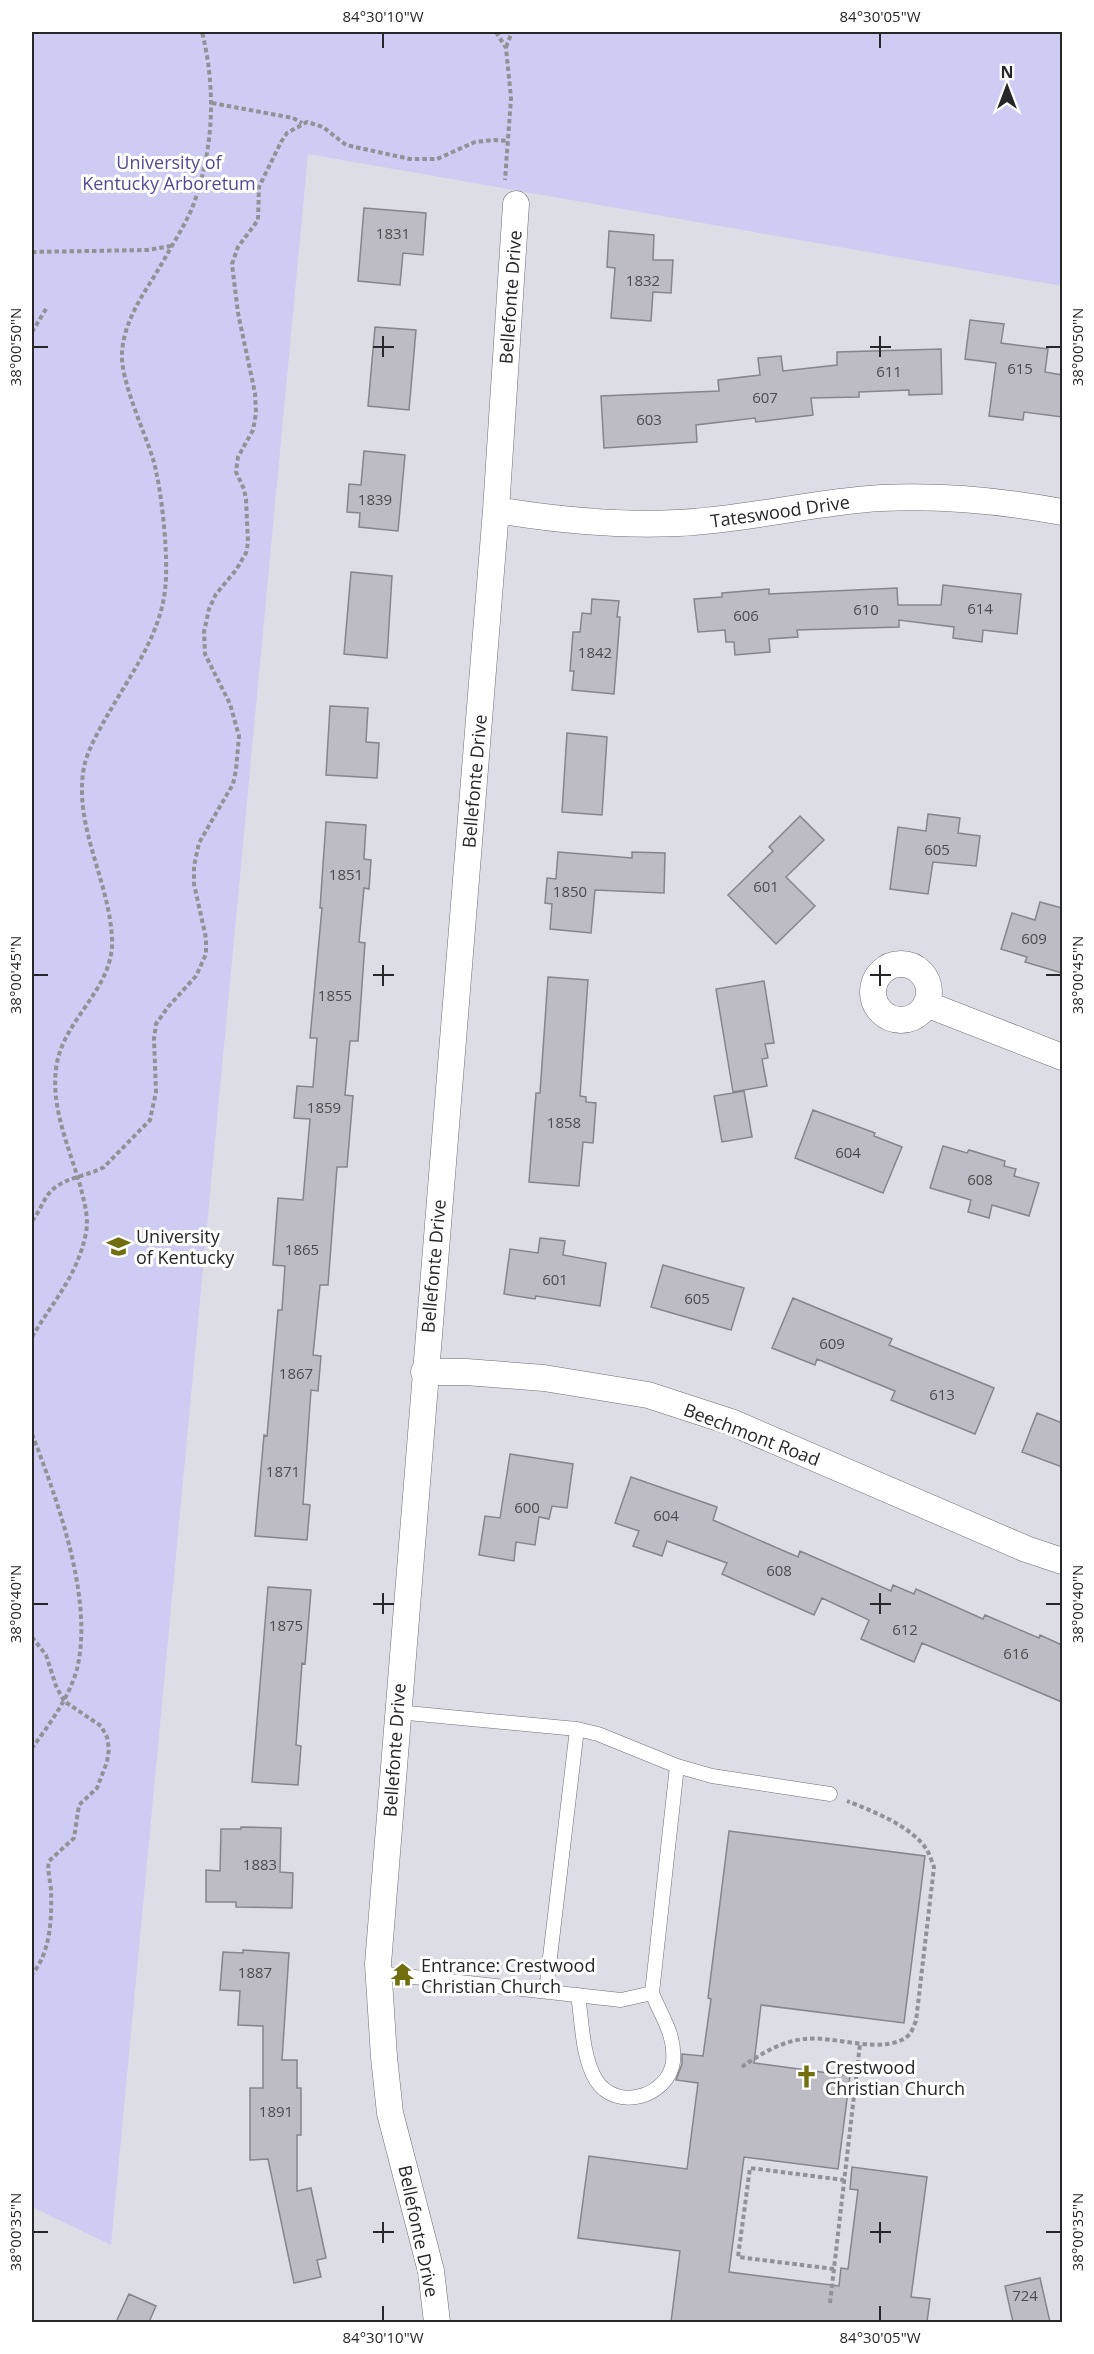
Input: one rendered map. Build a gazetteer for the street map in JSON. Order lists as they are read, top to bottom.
{
  "streets": {
    "street": ["Bellefonte Drive", "Tateswood Drive", "Beechmont Road"]
  },
  "crossings": [
    ["Bellefonte Drive", "Tateswood Drive"],
    ["Bellefonte Drive", "Beechmont Road"]
  ],
  "parks": ["University of Kentucky Arboretum"],
  "places": {
    "school or university": ["University of Kentucky"],
    "temple": ["Entrance: Crestwood Christian Church"],
    "church": ["Crestwood Christian Church"]
  },
  "house_numbers": [
    "1831",
    "1832",
    "615",
    "611",
    "607",
    "603",
    "1839",
    "614",
    "610",
    "606",
    "1842",
    "605",
    "1851",
    "601",
    "1850",
    "609",
    "1855",
    "1859",
    "1858",
    "604",
    "608",
    "1865",
    "601",
    "605",
    "609",
    "1867",
    "613",
    "1871",
    "600",
    "604",
    "608",
    "1875",
    "612",
    "616",
    "1883",
    "1887",
    "1891",
    "724"
  ],
  "north": "top",
  "coordinates": [
    "84°30'10\"W",
    "84°30'05\"W",
    "38°00'50\"N",
    "38°00'45\"N",
    "38°00'40\"N",
    "38°00'35\"N"
  ]
}
